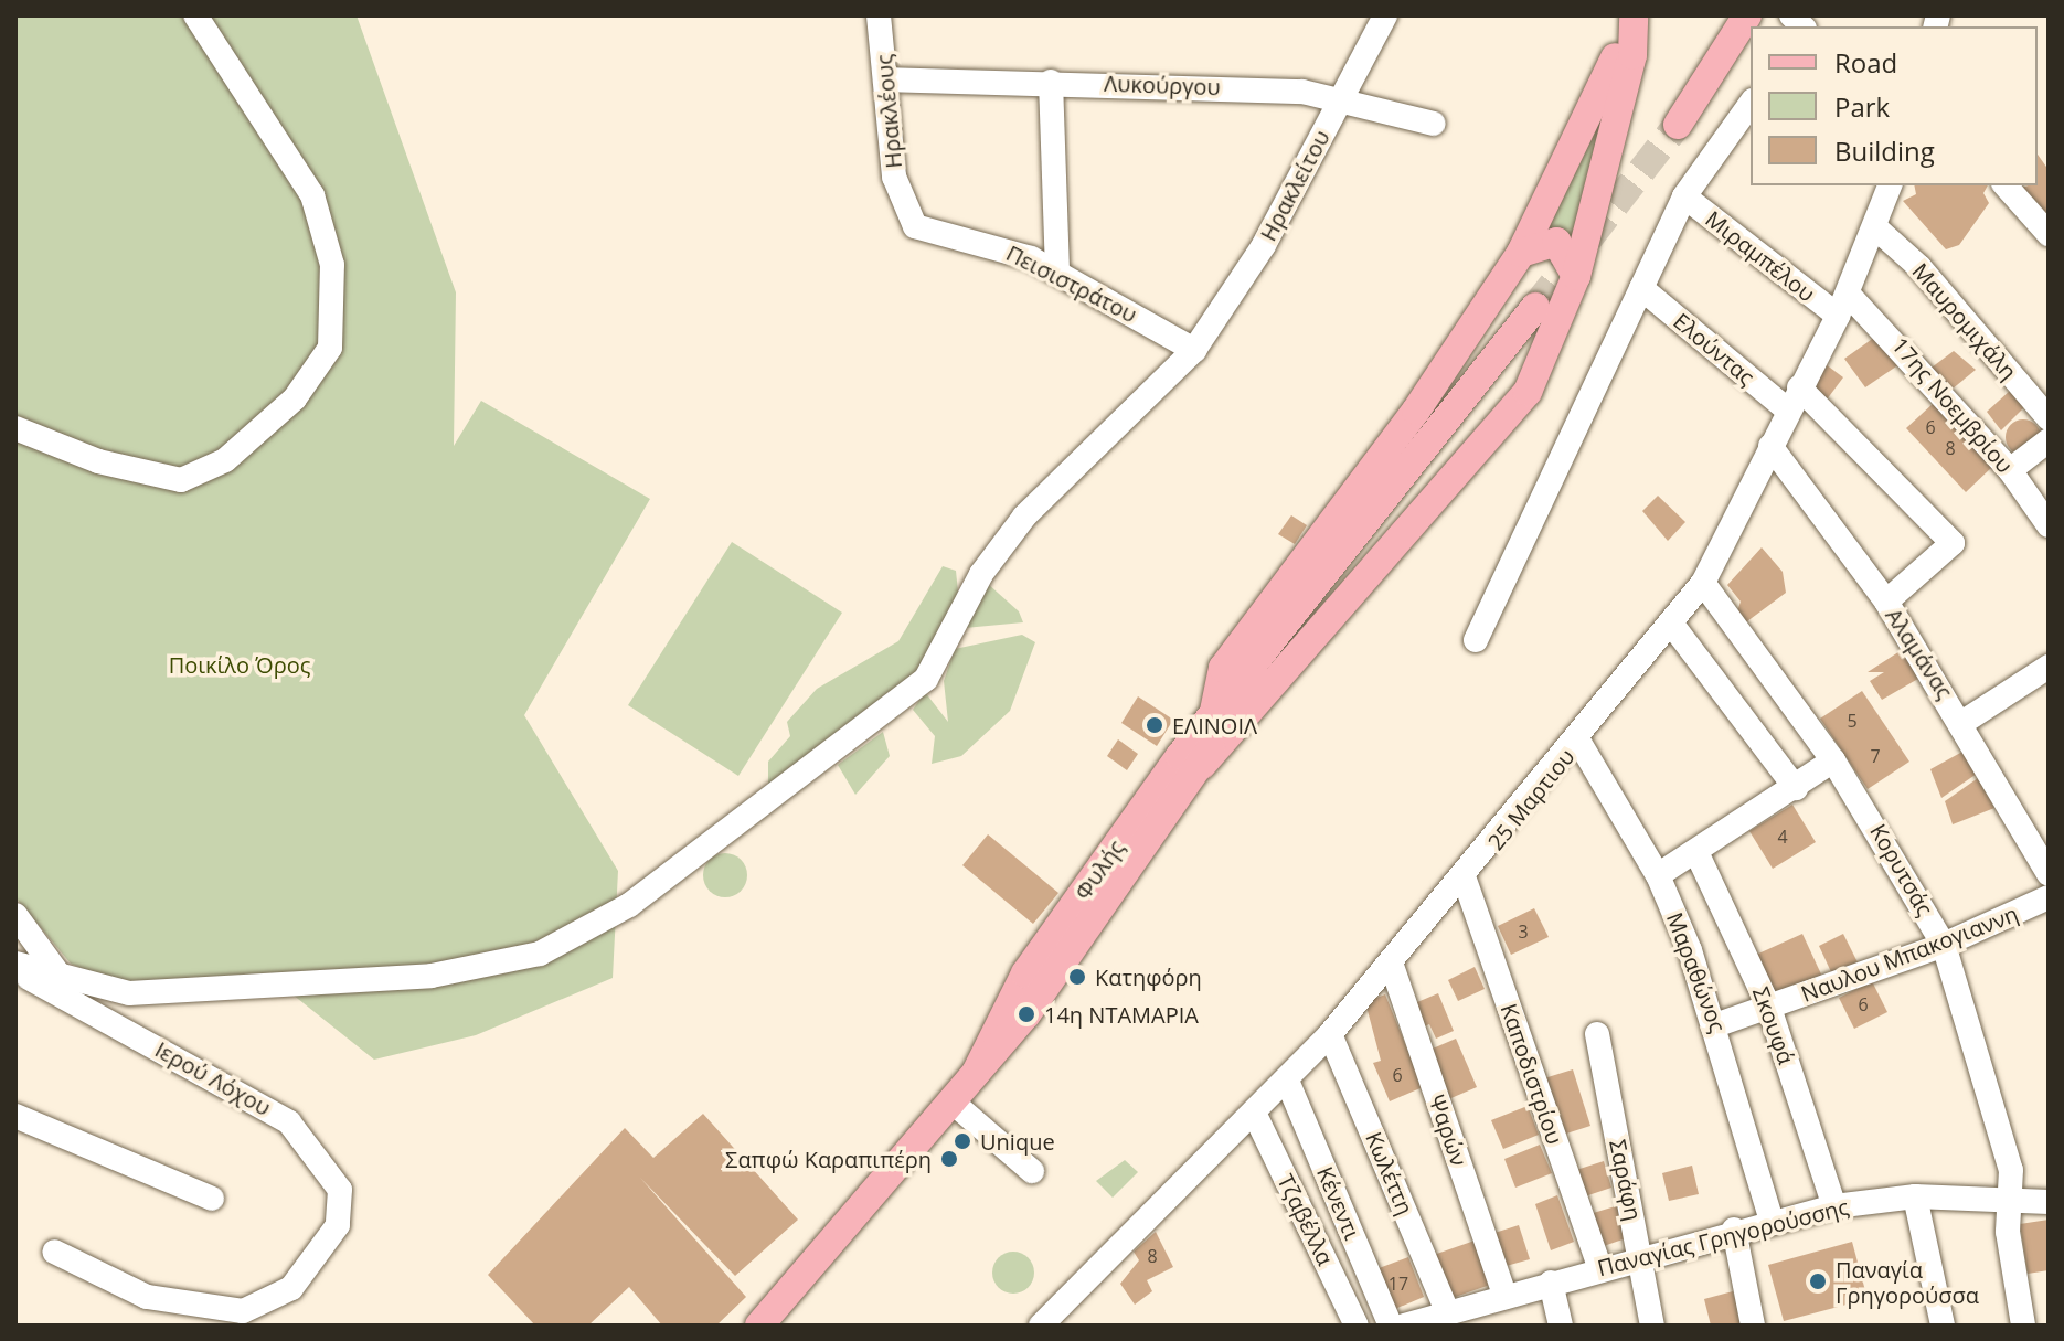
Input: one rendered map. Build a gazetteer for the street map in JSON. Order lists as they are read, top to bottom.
{
  "streets": {
    "main road": ["Φυλής"],
    "street": [
      "Λυκούργου",
      "Ηρακλέους",
      "Ηρακλείτου",
      "Μιραμπέλου",
      "Πεισιστράτου",
      "Μαυρομιχάλη",
      "Ελούντας",
      "17ης Νοεμβρίου",
      "Αλαμάνας",
      "25 Μαρτιου",
      "Κορυτσάς",
      "Ναυλου Μπακογιαννη",
      "Μαραθώνος",
      "Σκουφά",
      "Καποδιστρίου",
      "Ιερού Λόχου",
      "Ψαρών",
      "Κωλέττη",
      "Σαράφη",
      "Κένεντι",
      "Τζαβέλλα",
      "Παναγίας Γρηγορούσσης"
    ]
  },
  "crossings": [
    ["Λυκούργου", "Ηρακλέους"],
    ["Λυκούργου", "Ηρακλείτου"],
    ["Ηρακλέους", "Πεισιστράτου"],
    ["Ηρακλείτου", "Πεισιστράτου"],
    ["Μιραμπέλου", "17ης Νοεμβρίου"],
    ["Μιραμπέλου", "25 Μαρτιου"],
    ["Μαυρομιχάλη", "25 Μαρτιου"],
    ["Ελούντας", "25 Μαρτιου"],
    ["17ης Νοεμβρίου", "25 Μαρτιου"],
    ["Αλαμάνας", "25 Μαρτιου"],
    ["25 Μαρτιου", "Κορυτσάς"],
    ["25 Μαρτιου", "Μαραθώνος"],
    ["25 Μαρτιου", "Καποδιστρίου"],
    ["25 Μαρτιου", "Ψαρών"],
    ["25 Μαρτιου", "Κωλέττη"],
    ["25 Μαρτιου", "Κένεντι"],
    ["25 Μαρτιου", "Τζαβέλλα"],
    ["Κορυτσάς", "Ναυλου Μπακογιαννη"],
    ["Κορυτσάς", "Παναγίας Γρηγορούσσης"],
    ["Ναυλου Μπακογιαννη", "Μαραθώνος"],
    ["Ναυλου Μπακογιαννη", "Σκουφά"],
    ["Μαραθώνος", "Παναγίας Γρηγορούσσης"],
    ["Σκουφά", "Παναγίας Γρηγορούσσης"],
    ["Καποδιστρίου", "Παναγίας Γρηγορούσσης"],
    ["Ψαρών", "Παναγίας Γρηγορούσσης"],
    ["Κωλέττη", "Παναγίας Γρηγορούσσης"],
    ["Σαράφη", "Παναγίας Γρηγορούσσης"]
  ],
  "parks": ["Ποικίλο Όρος"],
  "places": [
    "ΕΛΙΝΟΙΛ",
    "Κατηφόρη",
    "14η ΝΤΑΜΑΡΙΑ",
    "Unique",
    "Σαπφώ Καραπιπέρη",
    "Παναγία Γρηγορούσσα"
  ],
  "house_numbers": [
    "6",
    "8",
    "5",
    "7",
    "4",
    "3",
    "6",
    "6",
    "8",
    "17"
  ],
  "legend": ["Road", "Park", "Building"]
}
